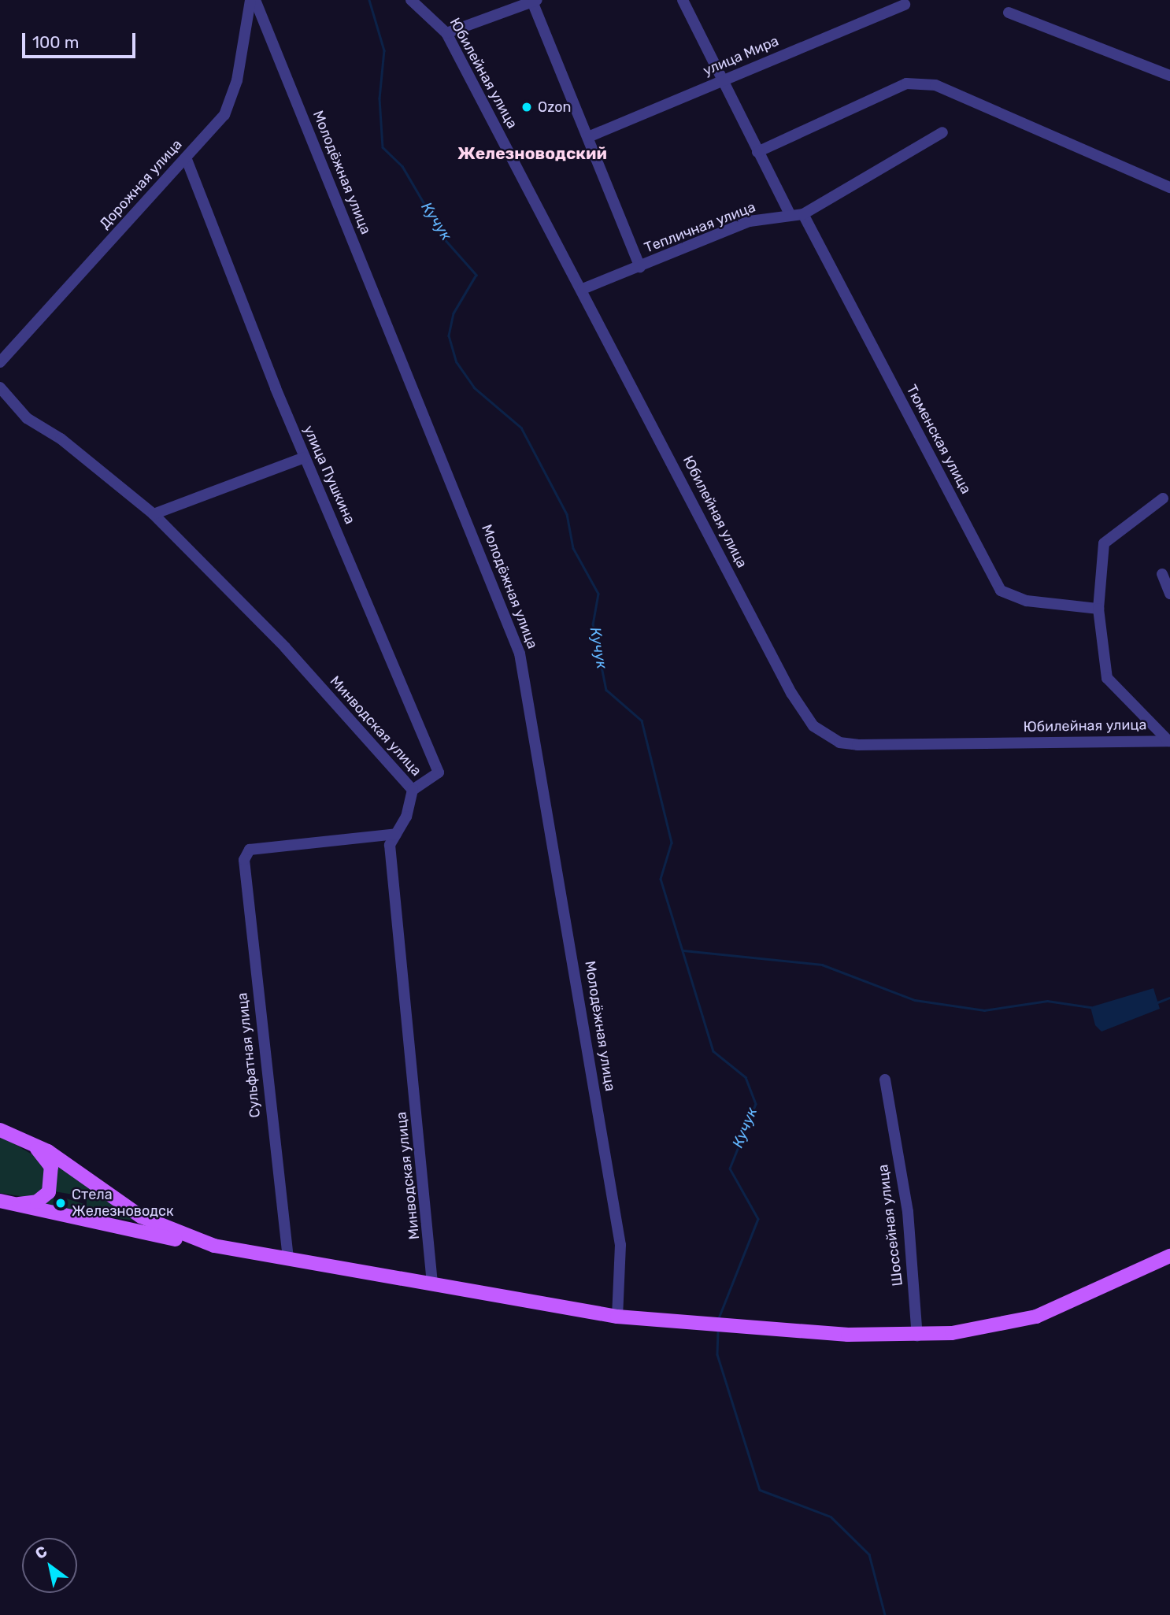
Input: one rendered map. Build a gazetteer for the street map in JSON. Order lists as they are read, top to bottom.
{
  "streets": {
    "street": [
      "улица Мира",
      "Юбилейная улица",
      "Молодёжная улица",
      "Дорожная улица",
      "Тепличная улица",
      "Тюменская улица",
      "улица Пушкина",
      "Минводская улица",
      "Сульфатная улица",
      "Шоссейная улица"
    ]
  },
  "crossings": [
    ["Юбилейная улица", "Тепличная улица"],
    ["Дорожная улица", "улица Пушкина"],
    ["Тепличная улица", "Тюменская улица"],
    ["улица Пушкина", "Минводская улица"],
    ["Минводская улица", "Сульфатная улица"]
  ],
  "districts": ["Железноводский"],
  "water": ["Кучук"],
  "places": ["Ozon", "Стела Железноводск"],
  "scale_bar": "100 m",
  "north": "top left"
}
